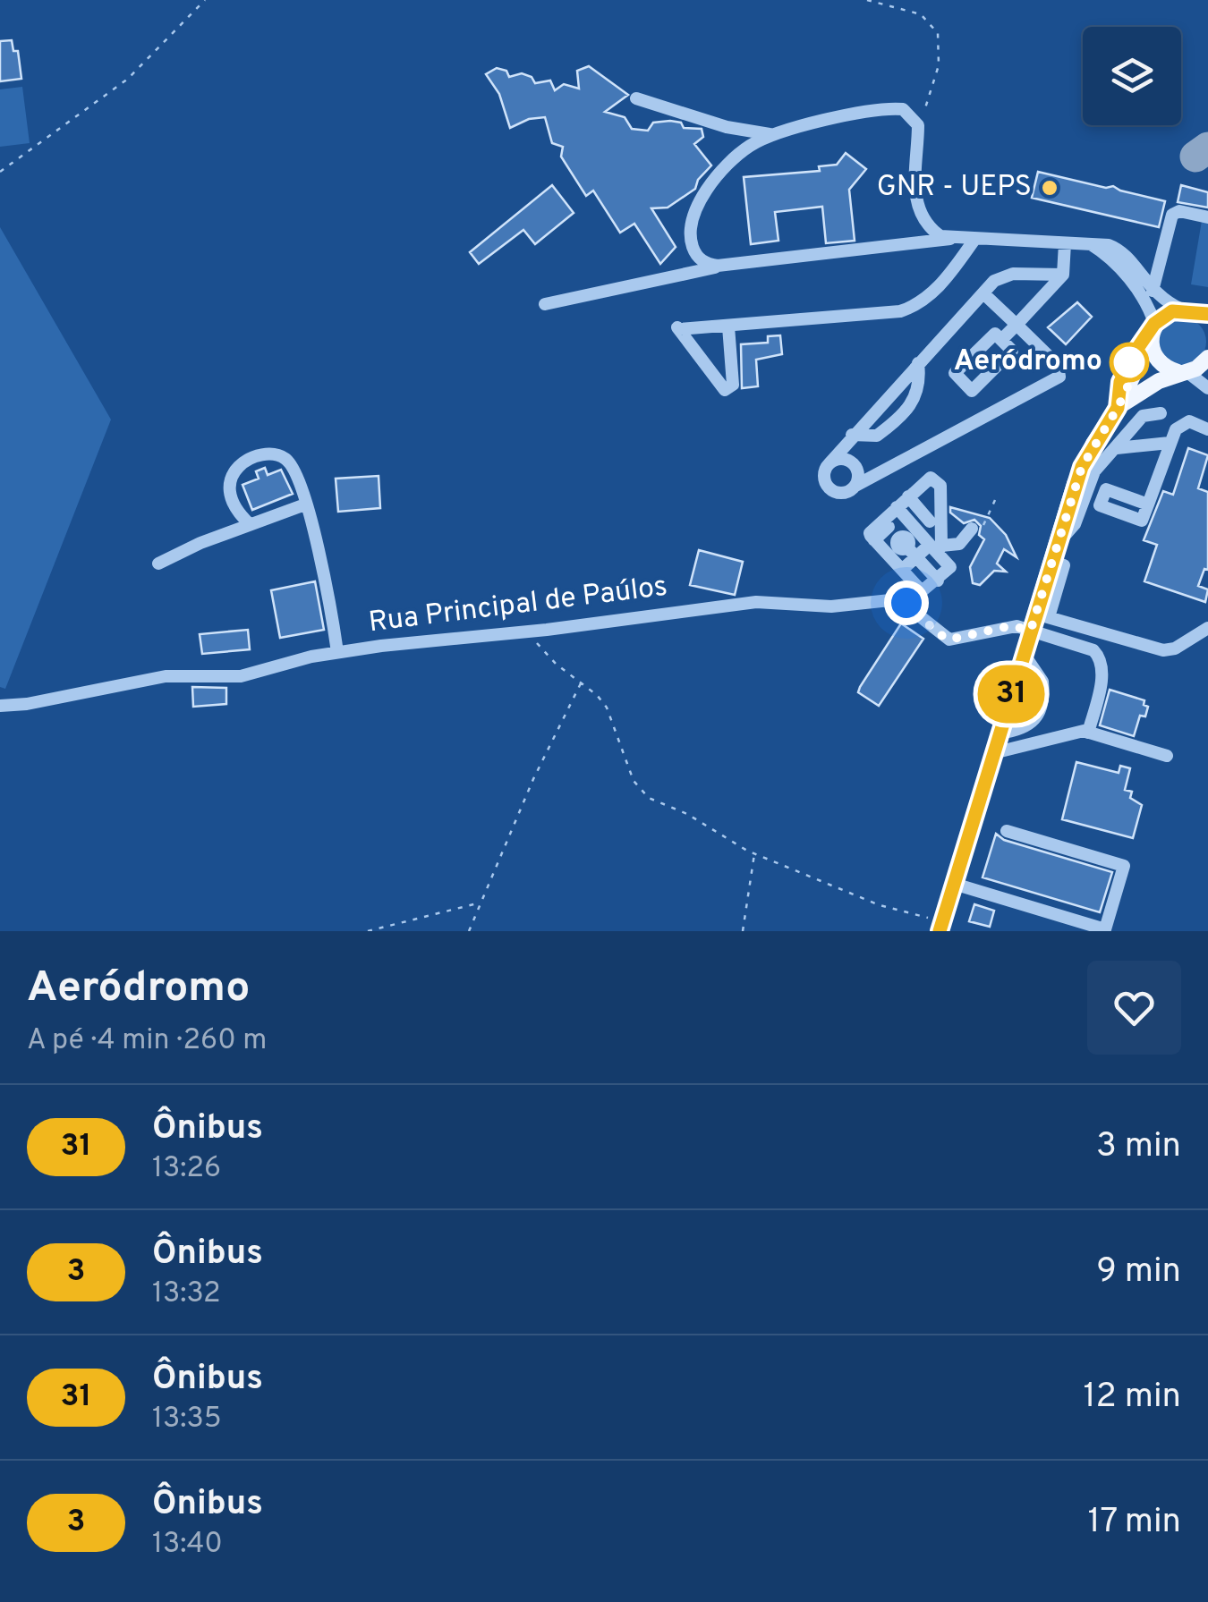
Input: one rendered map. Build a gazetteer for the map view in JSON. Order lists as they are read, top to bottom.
{
  "streets": {
    "street": ["Rua Principal de Paúlos"]
  },
  "places": ["GNR - UEPS", "Aeródromo"],
  "lines": ["bus line 31"],
  "page": {
    "on_map": "31",
    "heading": ["Aeródromo", "A pé · 4 min · 260 m"],
    "list": [
      {
        "mark": "31",
        "name": "Ônibus",
        "note": "13:26",
        "value": "3 min"
      },
      {
        "mark": "3",
        "name": "Ônibus",
        "note": "13:32",
        "value": "9 min"
      },
      {
        "mark": "31",
        "name": "Ônibus",
        "note": "13:35",
        "value": "12 min"
      },
      {
        "mark": "3",
        "name": "Ônibus",
        "note": "13:40",
        "value": "17 min"
      }
    ]
  }
}
